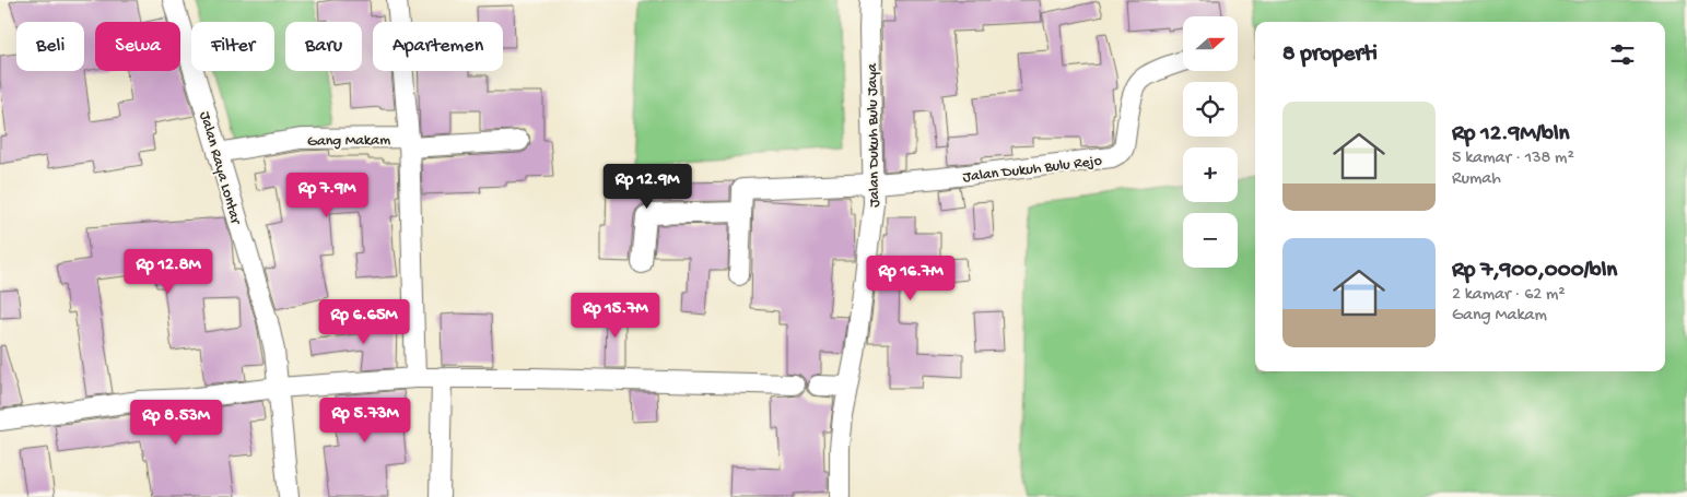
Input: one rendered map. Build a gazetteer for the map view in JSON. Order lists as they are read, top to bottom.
{
  "streets": {
    "street": [
      "Jalan Dukuh Bulu Jaya",
      "Gang Makam",
      "Jalan Raya Lontar",
      "Jalan Dukuh Bulu Rejo"
    ]
  },
  "crossings": [
    ["Jalan Dukuh Bulu Jaya", "Jalan Dukuh Bulu Rejo"],
    ["Gang Makam", "Jalan Raya Lontar"]
  ],
  "north": "right",
  "page": {
    "map_buttons": ["+", "−"],
    "chip": [
      "Beli",
      "Sewa",
      "Filter",
      "Baru",
      "Apartemen"
    ],
    "heading": "8 properti",
    "list": [
      {
        "name": "Rp 12.9M/bln",
        "note": "5 kamar · 138 m² · Rumah"
      },
      {
        "name": "Rp 7,900,000/bln",
        "note": "2 kamar · 62 m² · Gang Makam"
      }
    ],
    "price": [
      "Rp 12.9M",
      "Rp 7.9M",
      "Rp 12.8M",
      "Rp 16.7M",
      "Rp 15.7M",
      "Rp 6.65M",
      "Rp 5.73M",
      "Rp 8.53M"
    ]
  }
}
